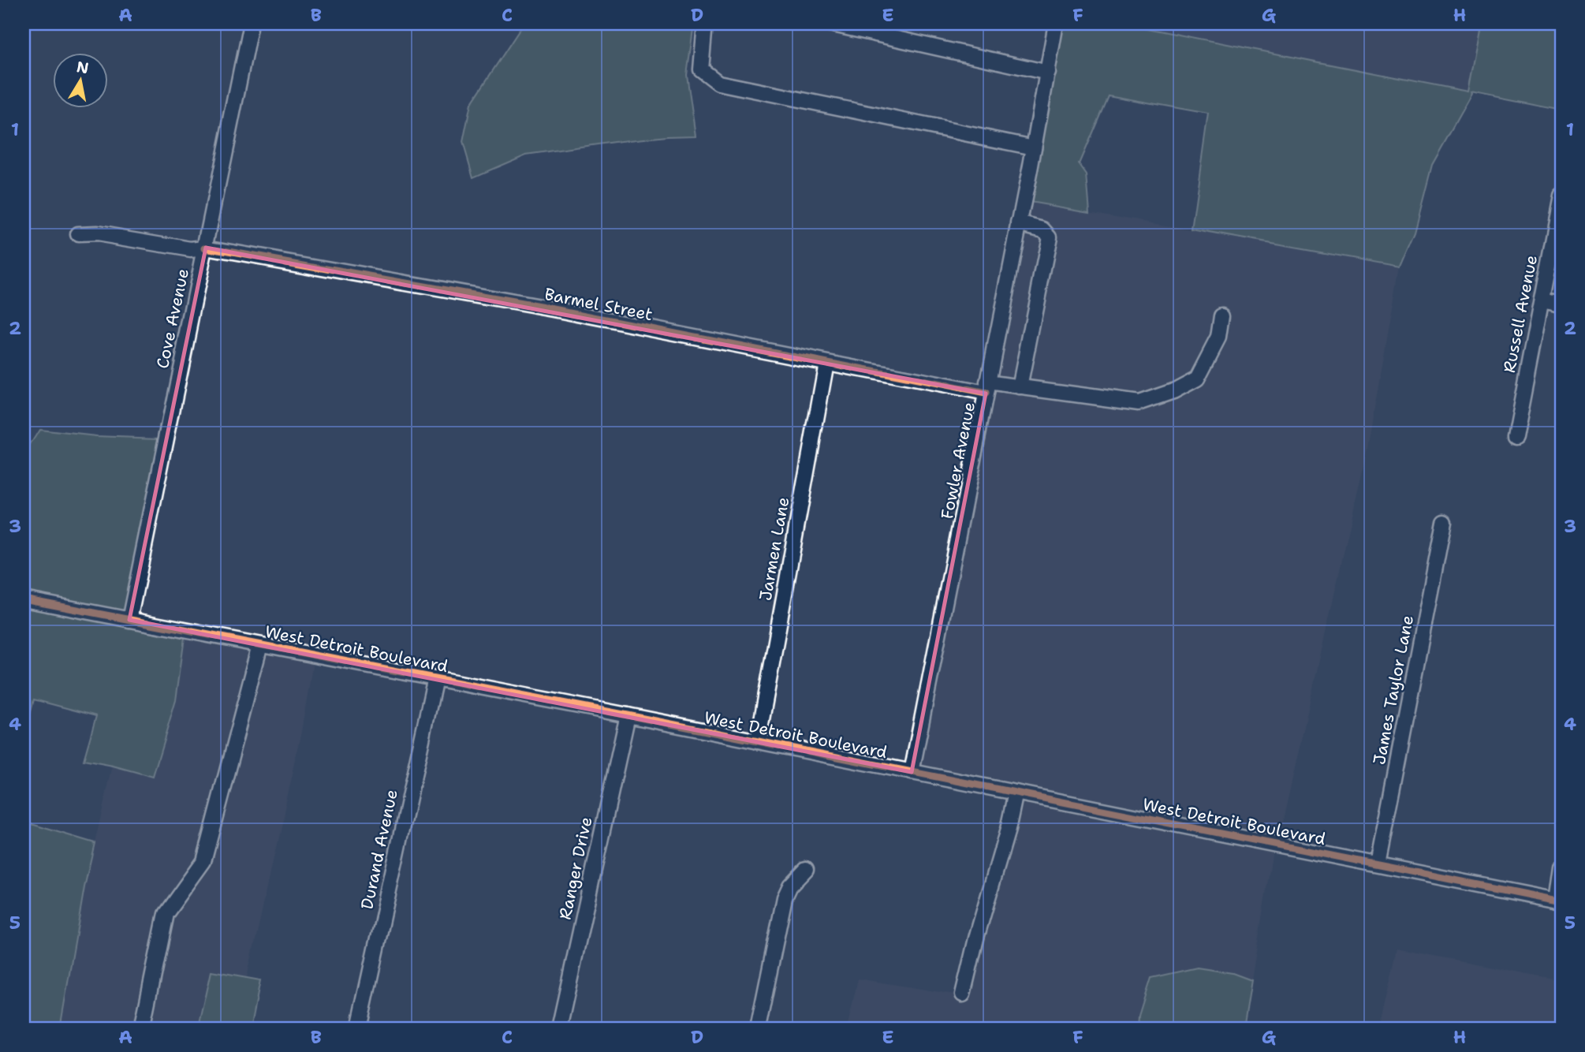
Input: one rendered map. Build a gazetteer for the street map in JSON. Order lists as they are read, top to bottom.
{
  "streets": {
    "street": [
      "Barmel Street",
      "Russell Avenue",
      "Cove Avenue",
      "Fowler Avenue",
      "Jarmen Lane",
      "West Detroit Boulevard",
      "James Taylor Lane",
      "Durand Avenue",
      "Ranger Drive"
    ]
  },
  "crossings": [
    ["Barmel Street", "Cove Avenue"],
    ["Barmel Street", "Fowler Avenue"],
    ["Barmel Street", "Jarmen Lane"],
    ["Cove Avenue", "West Detroit Boulevard"],
    ["Fowler Avenue", "West Detroit Boulevard"],
    ["Jarmen Lane", "West Detroit Boulevard"],
    ["West Detroit Boulevard", "James Taylor Lane"],
    ["West Detroit Boulevard", "Durand Avenue"],
    ["West Detroit Boulevard", "Ranger Drive"]
  ],
  "north": "top",
  "grid": {
    "columns": [
      "A",
      "B",
      "C",
      "D",
      "E",
      "F",
      "G",
      "H"
    ],
    "rows": [
      "1",
      "2",
      "3",
      "4",
      "5"
    ]
  }
}
